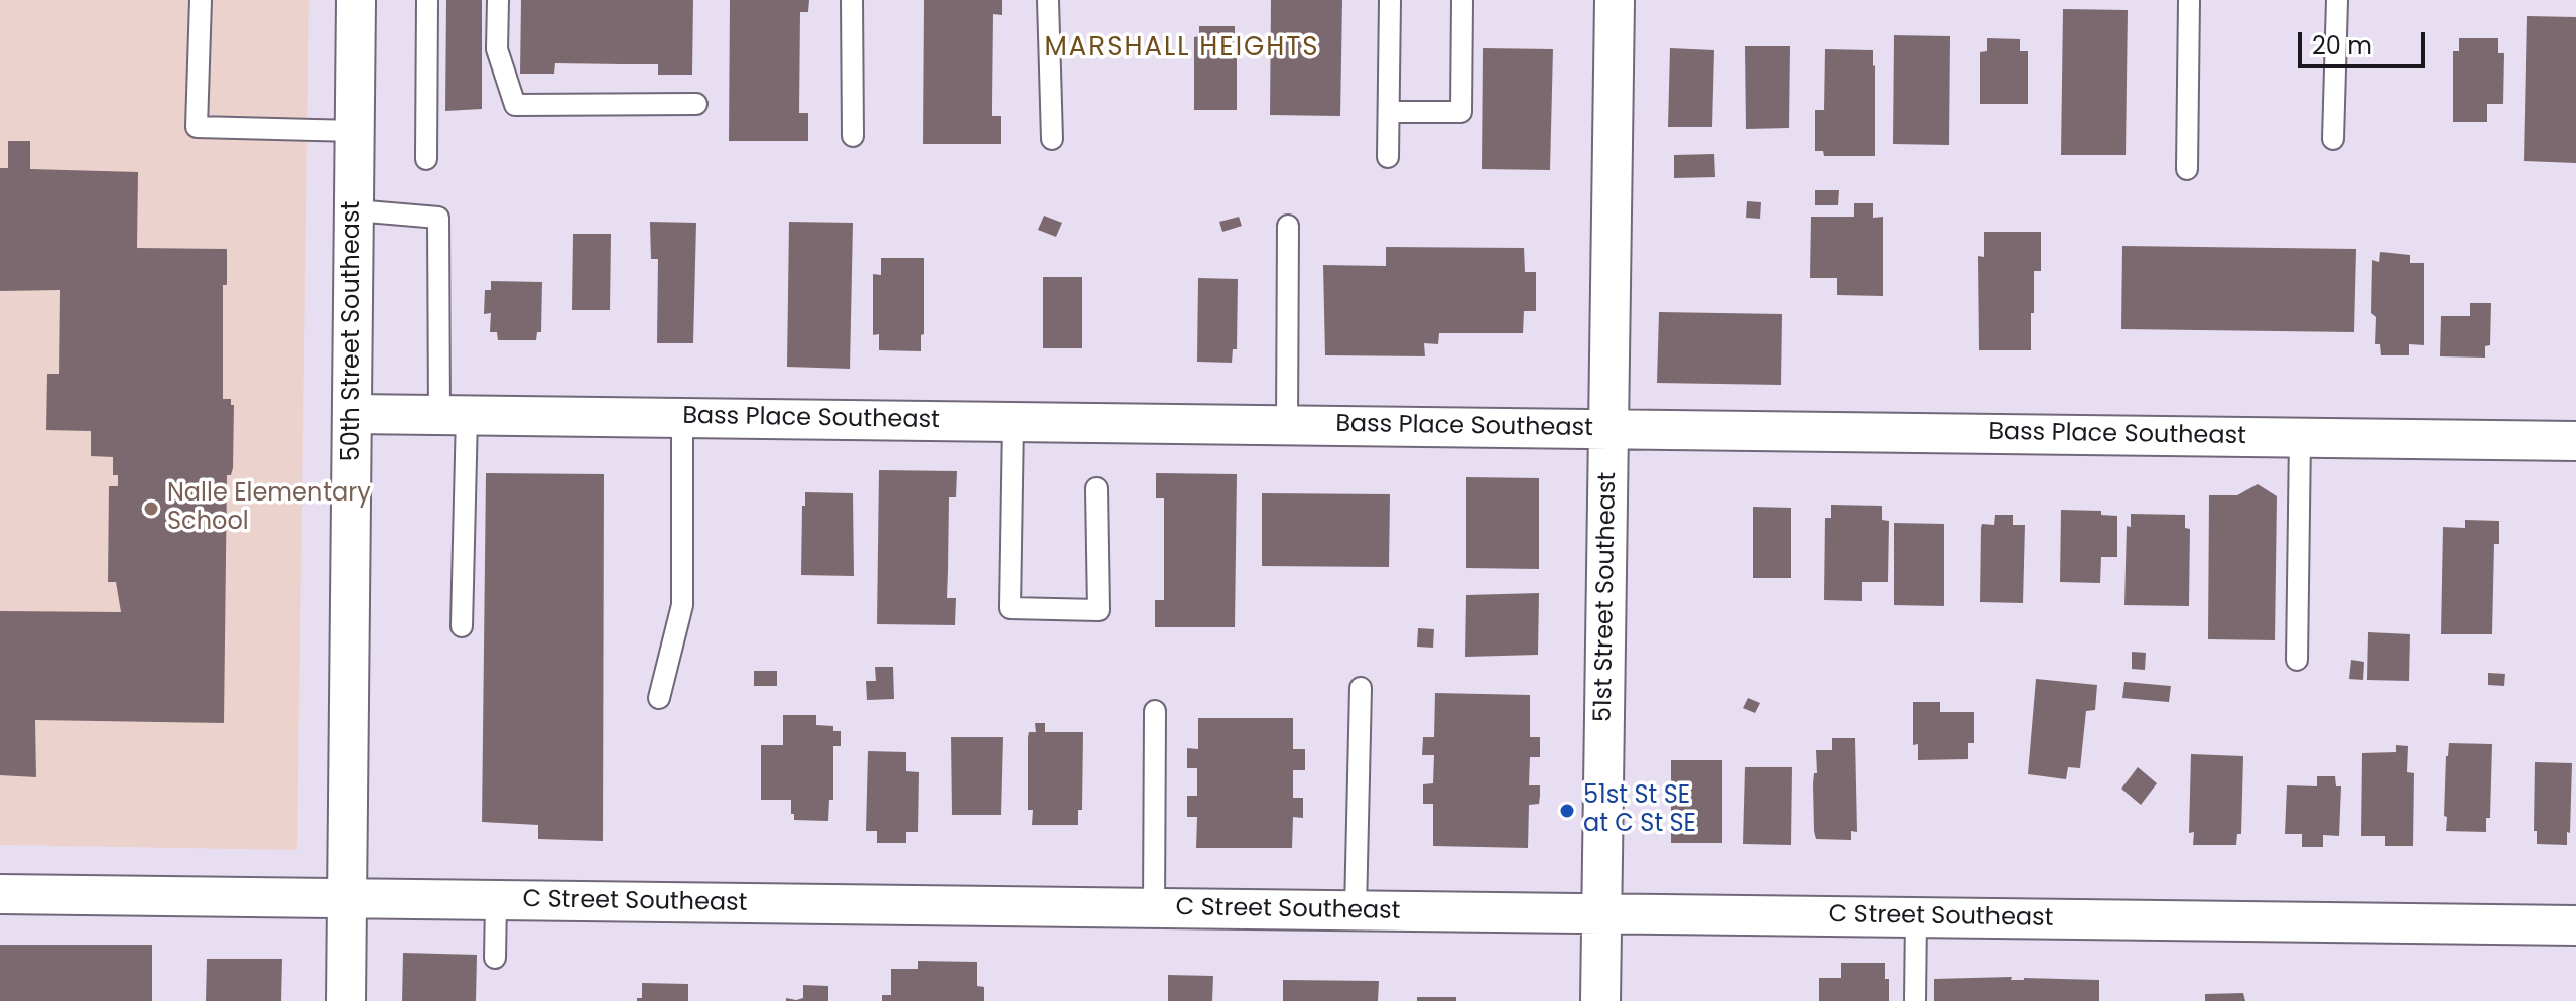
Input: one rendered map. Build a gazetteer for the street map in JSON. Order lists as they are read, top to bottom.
{
  "streets": {
    "street": [
      "50th Street Southeast",
      "Bass Place Southeast",
      "51st Street Southeast",
      "C Street Southeast"
    ]
  },
  "crossings": [
    ["50th Street Southeast", "Bass Place Southeast"],
    ["50th Street Southeast", "C Street Southeast"],
    ["Bass Place Southeast", "51st Street Southeast"],
    ["51st Street Southeast", "C Street Southeast"]
  ],
  "districts": ["MARSHALL HEIGHTS"],
  "places": ["Nalle Elementary School", "51st St SE at C St SE"],
  "scale_bar": "20 m"
}
